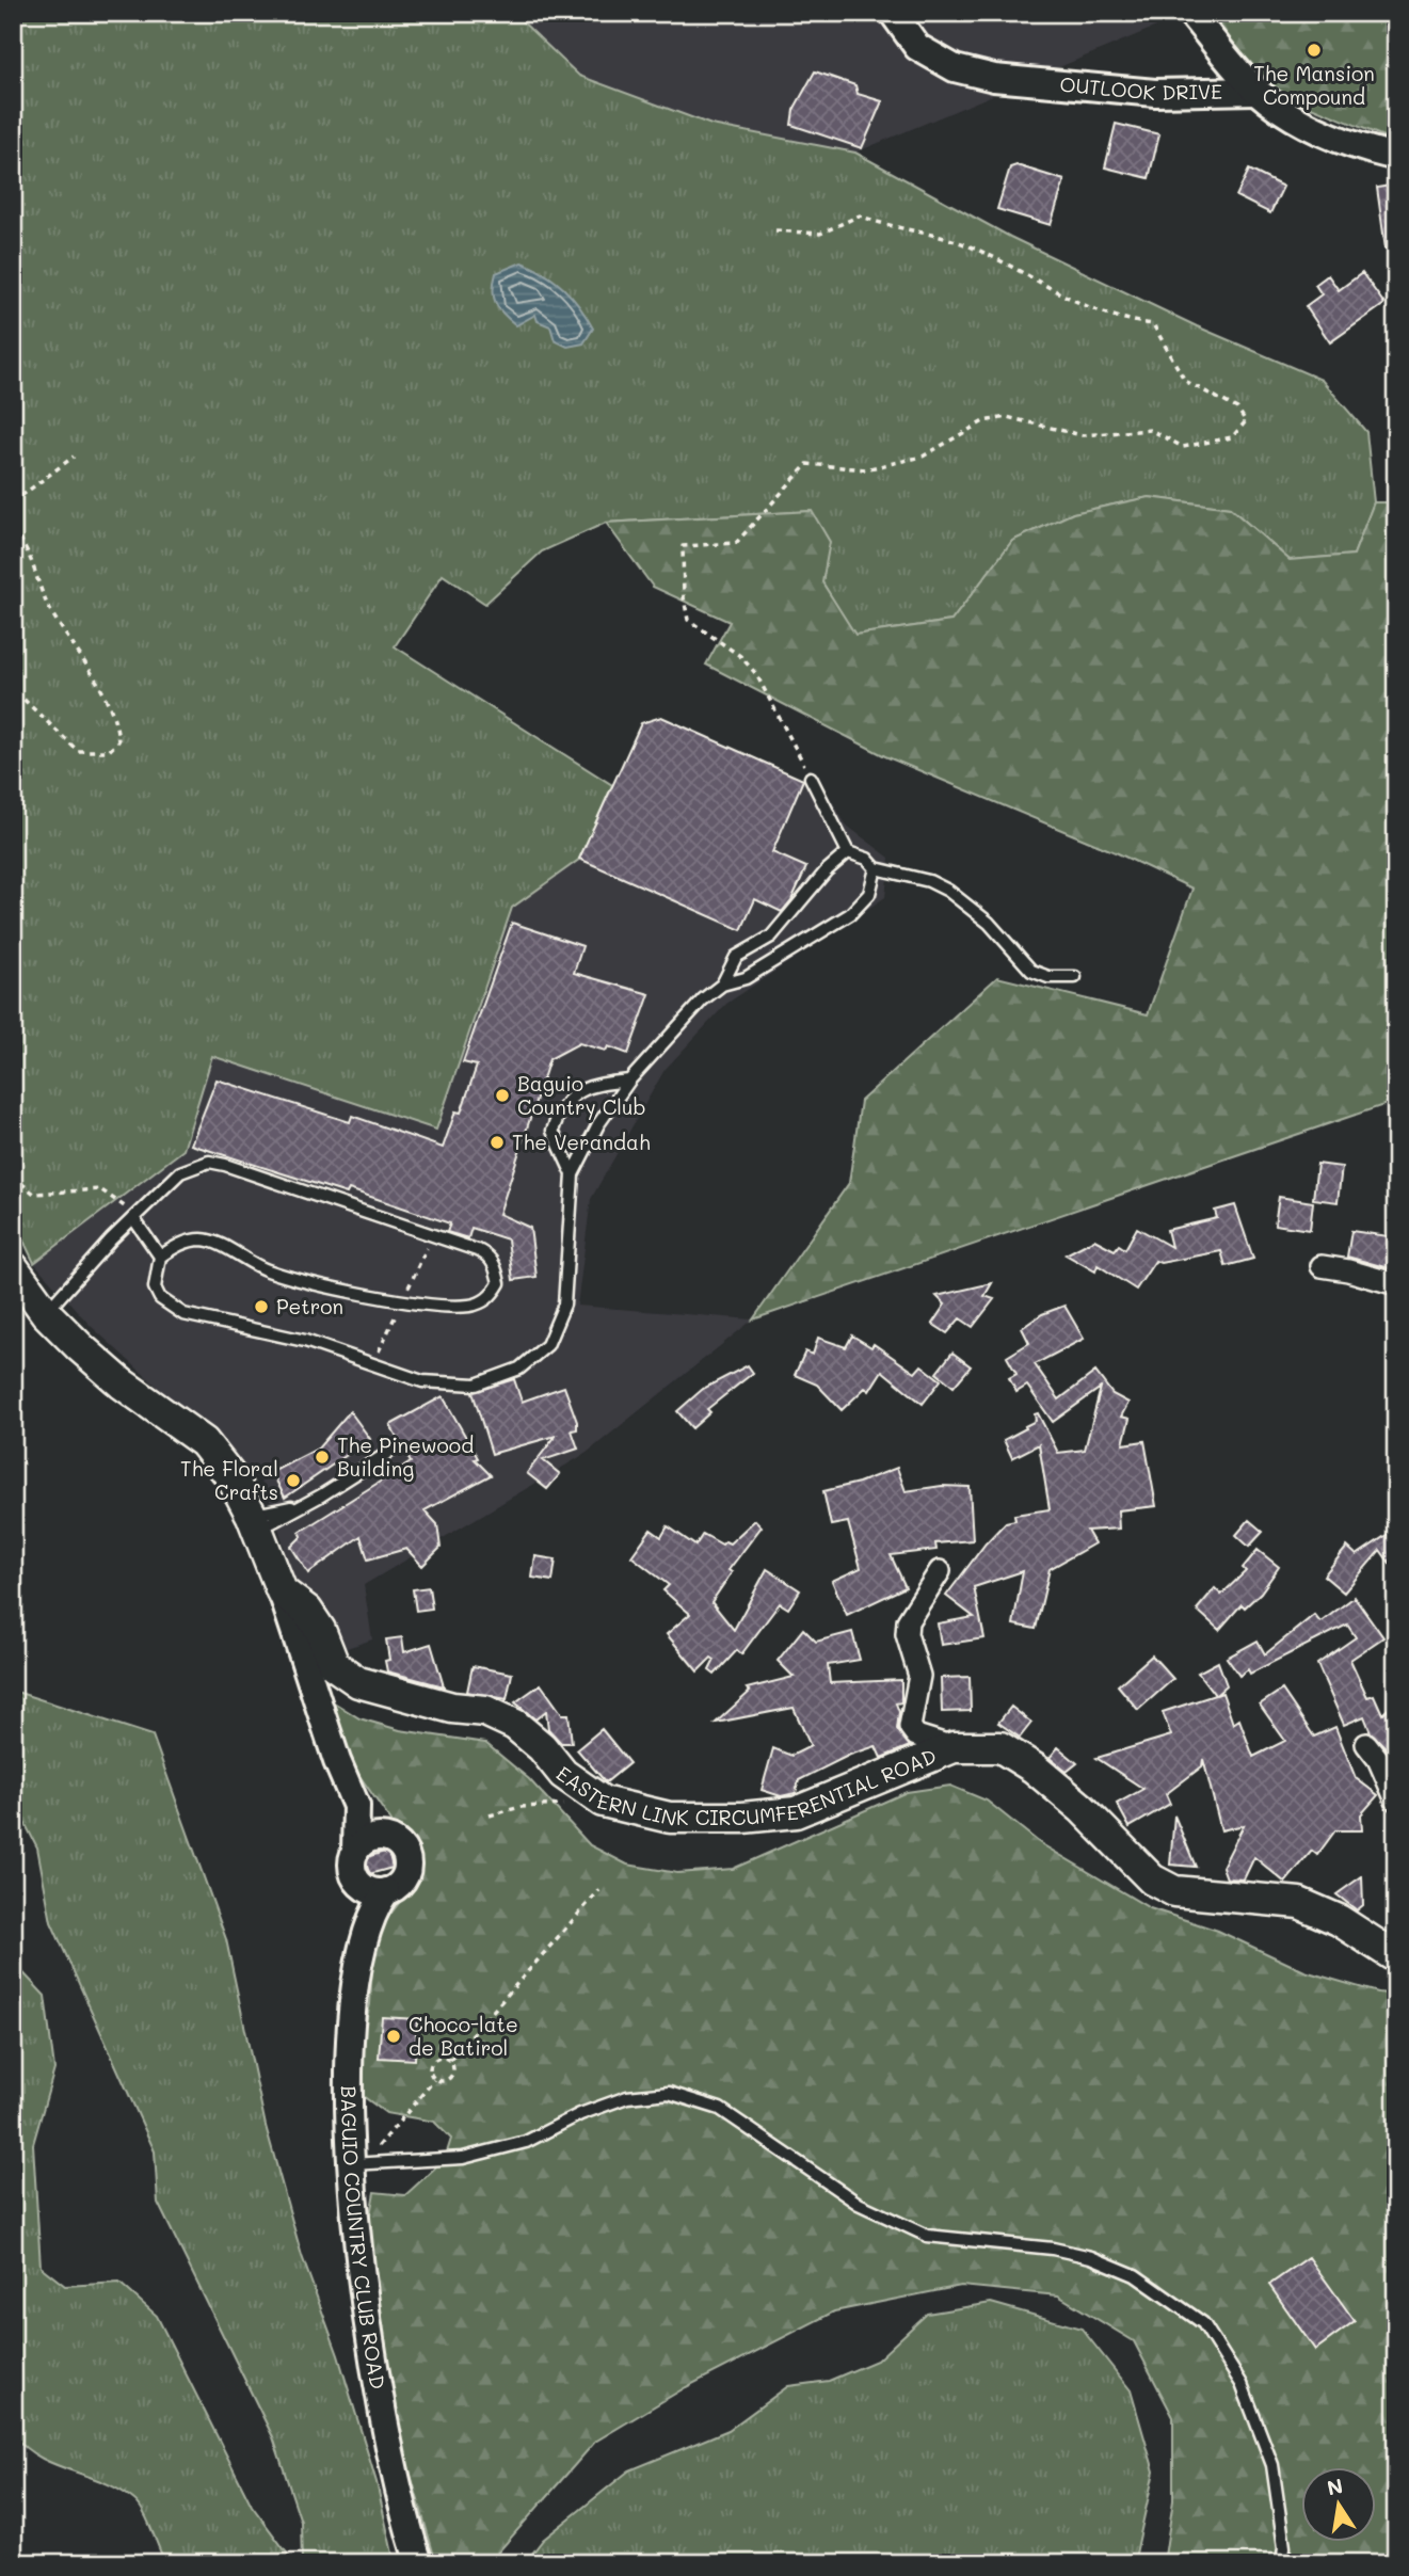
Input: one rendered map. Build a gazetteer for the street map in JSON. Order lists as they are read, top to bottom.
{
  "streets": {
    "main road": ["EASTERN LINK CIRCUMFERENTIAL ROAD"],
    "street": ["OUTLOOK DRIVE", "BAGUIO COUNTRY CLUB ROAD"]
  },
  "places": [
    "The Mansion Compound",
    "Baguio Country Club",
    "The Verandah",
    "Petron",
    "The Pinewood Building",
    "The Floral Crafts",
    "Choco-late de Batirol"
  ],
  "north": "top"
}
